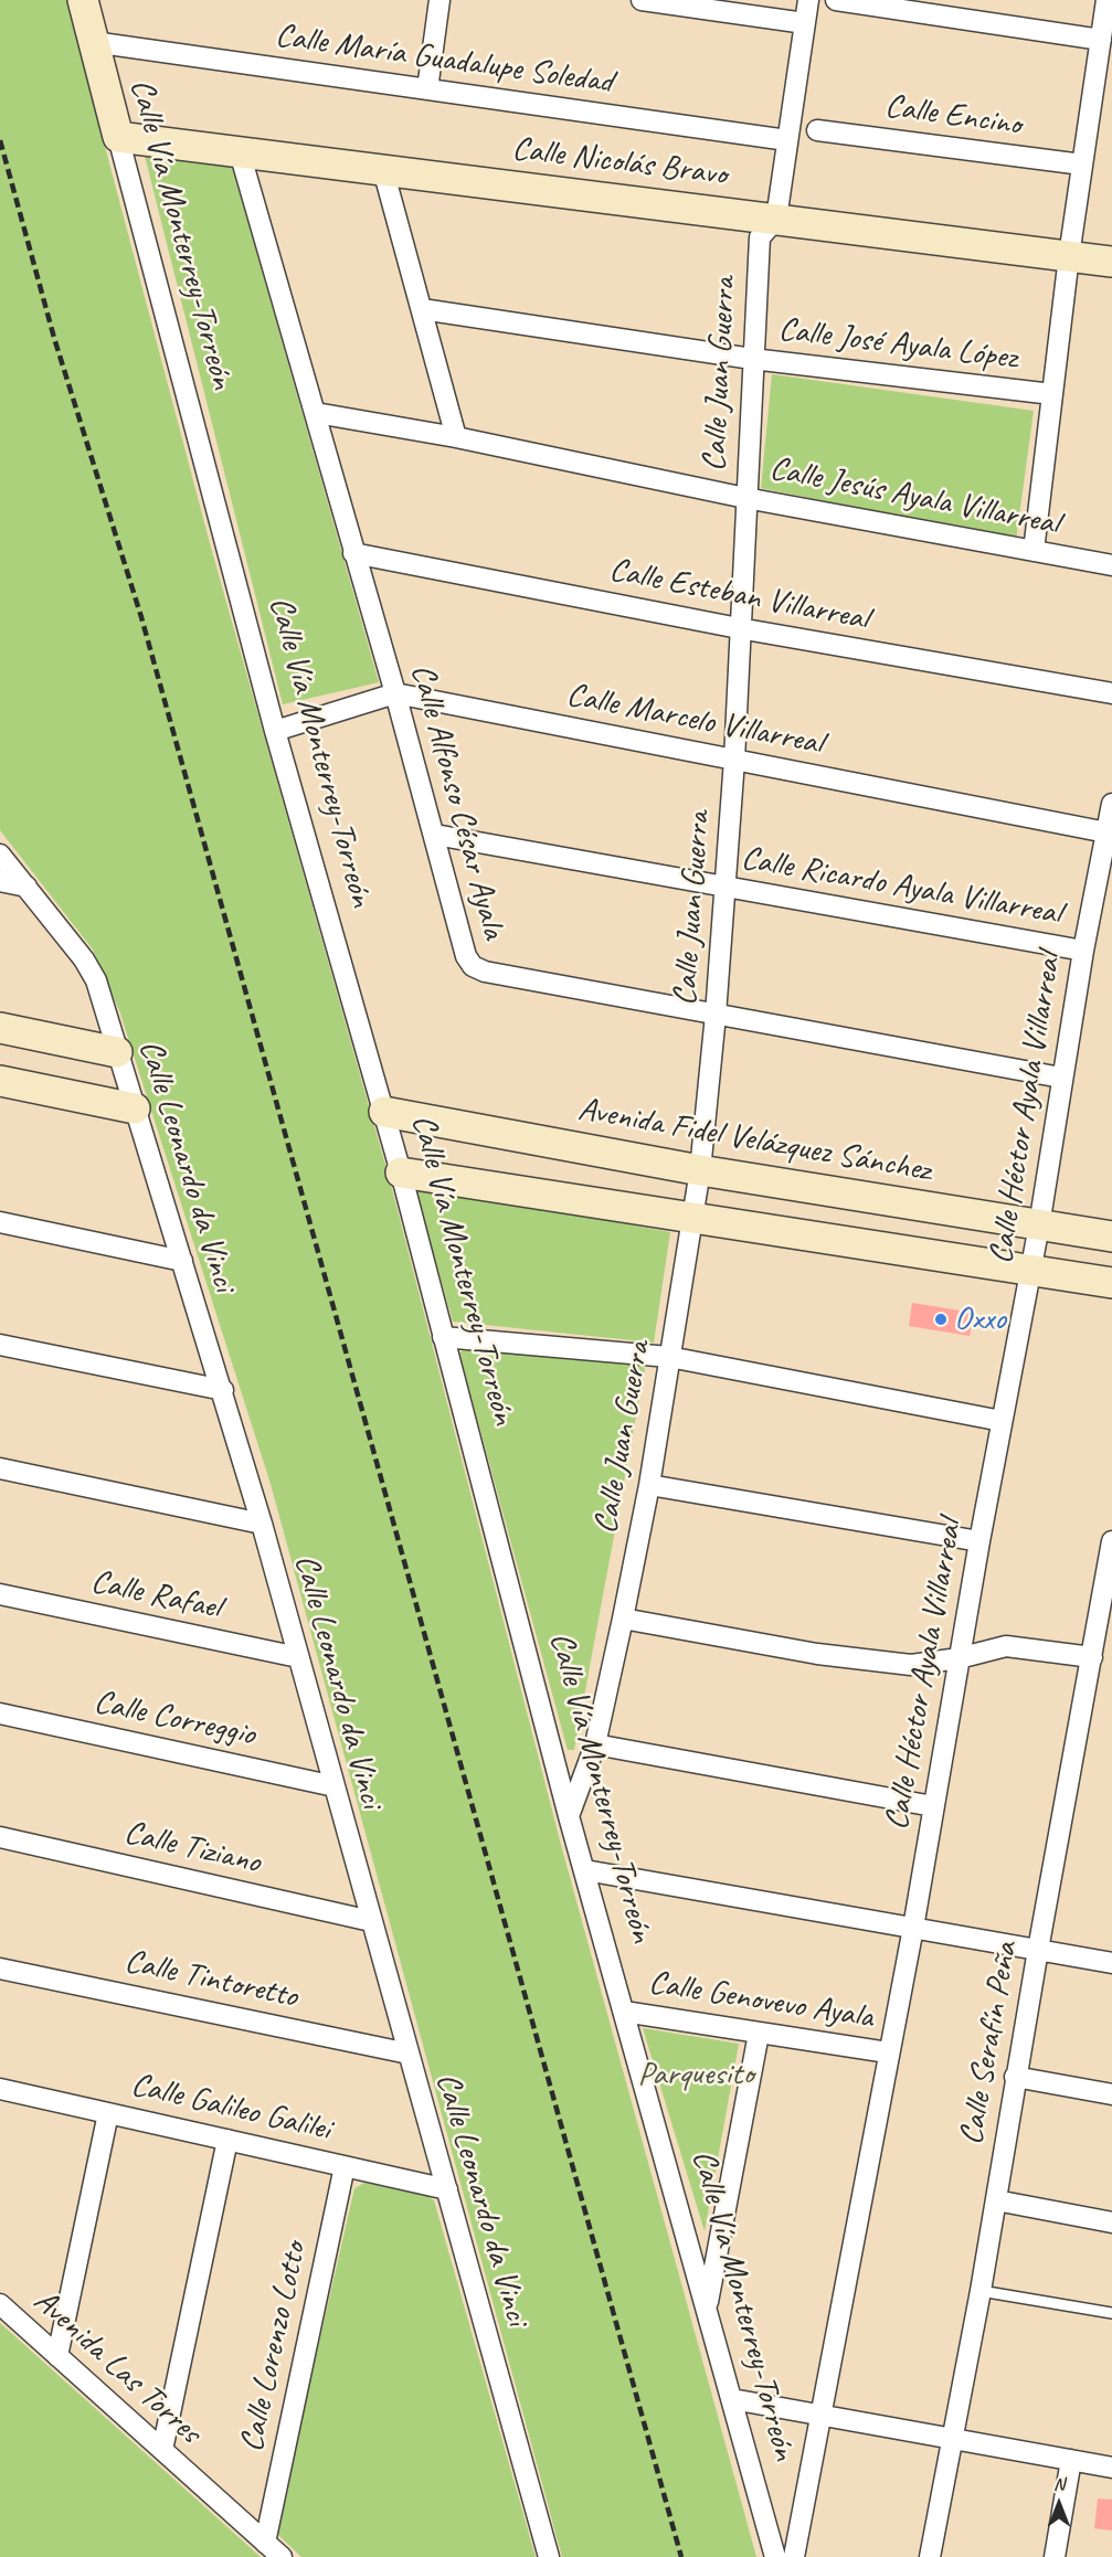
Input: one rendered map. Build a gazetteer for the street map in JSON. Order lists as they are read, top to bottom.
{
  "streets": {
    "street": [
      "Calle María Guadalupe Soledad",
      "Calle Encino",
      "Calle Nicolás Bravo",
      "Calle Vía Monterrey-Torreón",
      "Calle José Ayala López",
      "Calle Juan Guerra",
      "Calle Jesús Ayala Villarreal",
      "Calle Esteban Villarreal",
      "Calle Marcelo Villarreal",
      "Calle Alfonso César Ayala",
      "Calle Ricardo Ayala Villarreal",
      "Calle Héctor Ayala Villarreal",
      "Avenida Fidel Velázquez Sánchez",
      "Calle Leonardo da Vinci",
      "Calle Rafael",
      "Calle Correggio",
      "Calle Tiziano",
      "Calle Tintoretto",
      "Calle Genovevo Ayala",
      "Calle Serafín Peña",
      "Calle Galileo Galilei",
      "Calle Lorenzo Lotto",
      "Avenida Las Torres"
    ]
  },
  "crossings": [
    ["Calle María Guadalupe Soledad", "Calle Vía Monterrey-Torreón"],
    ["Calle María Guadalupe Soledad", "Calle Juan Guerra"],
    ["Calle Nicolás Bravo", "Calle Vía Monterrey-Torreón"],
    ["Calle Nicolás Bravo", "Calle Juan Guerra"],
    ["Calle Nicolás Bravo", "Calle Alfonso César Ayala"],
    ["Calle Vía Monterrey-Torreón", "Calle Juan Guerra"],
    ["Calle Vía Monterrey-Torreón", "Calle Marcelo Villarreal"],
    ["Calle Vía Monterrey-Torreón", "Avenida Fidel Velázquez Sánchez"],
    ["Calle Vía Monterrey-Torreón", "Calle Genovevo Ayala"],
    ["Calle José Ayala López", "Calle Juan Guerra"],
    ["Calle Juan Guerra", "Calle Jesús Ayala Villarreal"],
    ["Calle Juan Guerra", "Calle Esteban Villarreal"],
    ["Calle Juan Guerra", "Calle Marcelo Villarreal"],
    ["Calle Juan Guerra", "Calle Alfonso César Ayala"],
    ["Calle Juan Guerra", "Calle Ricardo Ayala Villarreal"],
    ["Calle Juan Guerra", "Avenida Fidel Velázquez Sánchez"],
    ["Calle Jesús Ayala Villarreal", "Calle Alfonso César Ayala"],
    ["Calle Esteban Villarreal", "Calle Alfonso César Ayala"],
    ["Calle Marcelo Villarreal", "Calle Alfonso César Ayala"],
    ["Calle Marcelo Villarreal", "Calle Héctor Ayala Villarreal"],
    ["Calle Alfonso César Ayala", "Calle Ricardo Ayala Villarreal"],
    ["Calle Alfonso César Ayala", "Calle Héctor Ayala Villarreal"],
    ["Calle Ricardo Ayala Villarreal", "Calle Héctor Ayala Villarreal"],
    ["Calle Héctor Ayala Villarreal", "Avenida Fidel Velázquez Sánchez"],
    ["Calle Héctor Ayala Villarreal", "Calle Genovevo Ayala"],
    ["Calle Leonardo da Vinci", "Calle Rafael"],
    ["Calle Leonardo da Vinci", "Calle Correggio"],
    ["Calle Leonardo da Vinci", "Calle Tiziano"],
    ["Calle Leonardo da Vinci", "Calle Tintoretto"],
    ["Calle Leonardo da Vinci", "Calle Galileo Galilei"],
    ["Calle Galileo Galilei", "Calle Lorenzo Lotto"],
    ["Calle Lorenzo Lotto", "Avenida Las Torres"]
  ],
  "parks": ["Parquesito"],
  "places": ["Oxxo"],
  "north": "top"
}
